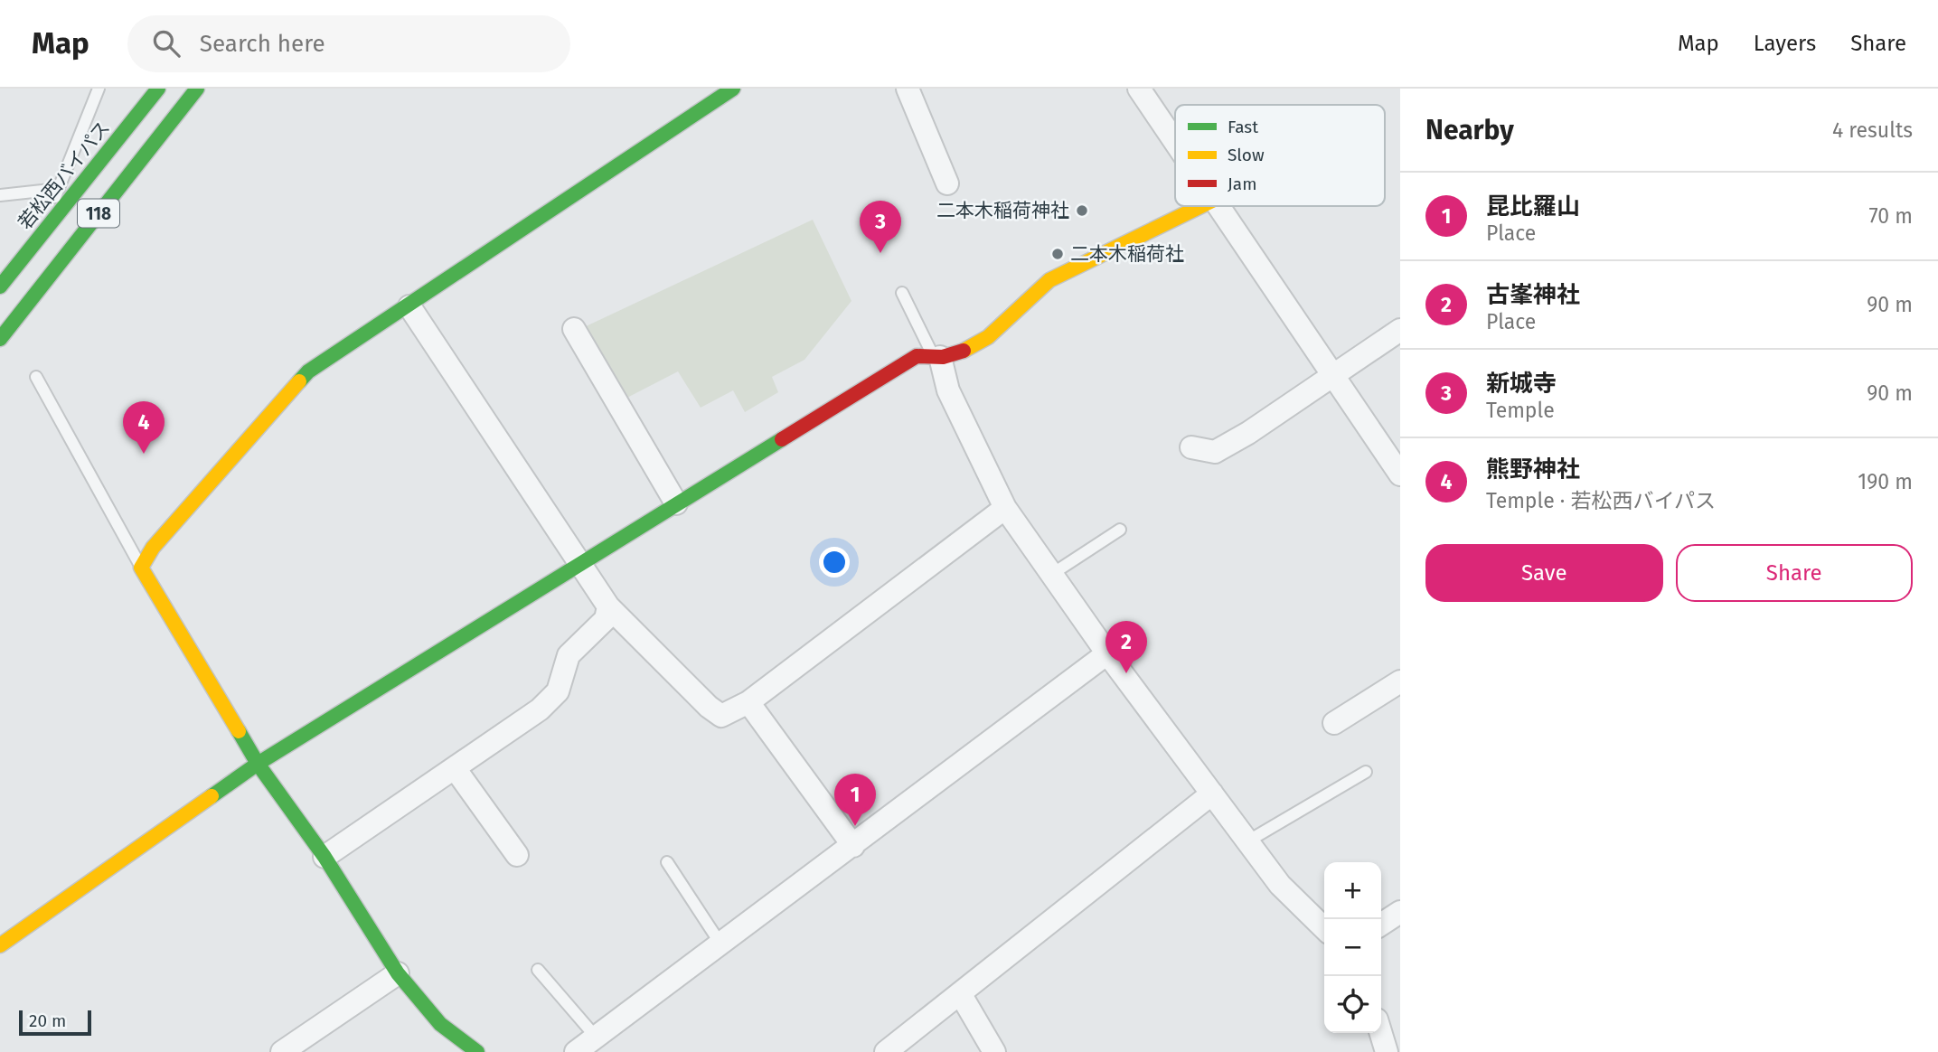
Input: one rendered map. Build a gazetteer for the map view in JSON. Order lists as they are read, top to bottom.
{
  "streets": {
    "main road": ["若松西バイパス", "118"]
  },
  "places": ["二本木稲荷神社", "二本木稲荷社"],
  "legend": ["Fast", "Slow", "Jam"],
  "scale_bar": "20 m",
  "page": {
    "header": "Map",
    "search": "Search here",
    "nav": ["Map", "Layers", "Share"],
    "heading": ["Nearby", "4 results"],
    "list": [
      {
        "mark": "1",
        "name": "昆比羅山",
        "note": "Place",
        "value": "70 m"
      },
      {
        "mark": "2",
        "name": "古峯神社",
        "note": "Place",
        "value": "90 m"
      },
      {
        "mark": "3",
        "name": "新城寺",
        "note": "Temple",
        "value": "90 m"
      },
      {
        "mark": "4",
        "name": "熊野神社",
        "note": "Temple · 若松西バイパス",
        "value": "190 m"
      }
    ],
    "pins": [
      "3",
      "4",
      "2",
      "1"
    ],
    "buttons": ["Save", "Share"],
    "map_buttons": ["+", "−"],
    "scale": "20 m"
  }
}
